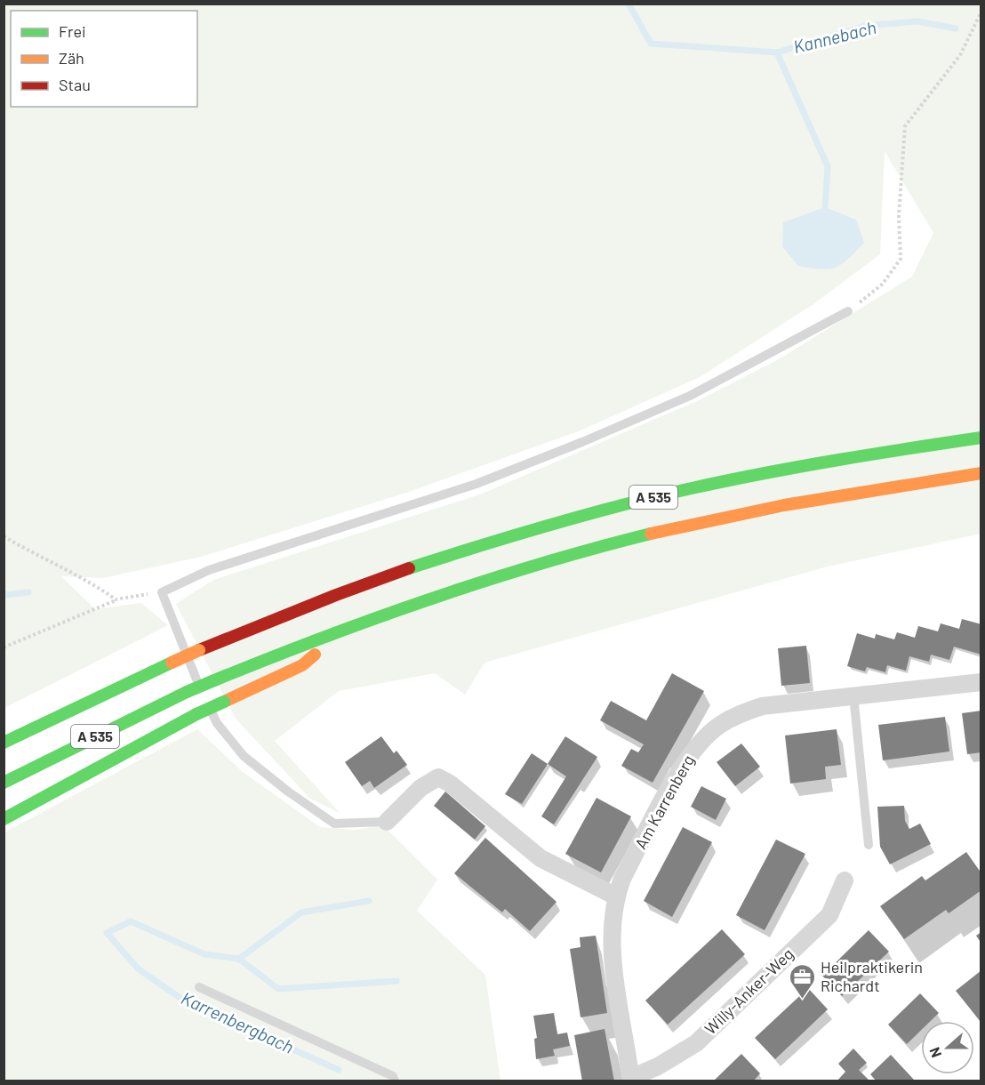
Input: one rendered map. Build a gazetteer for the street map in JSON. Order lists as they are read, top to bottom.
{
  "streets": {
    "highway": ["A 535"],
    "street": ["Am Karrenberg", "Willy-Anker-Weg"]
  },
  "crossings": [
    ["Am Karrenberg", "Willy-Anker-Weg"]
  ],
  "water": ["Kannebach", "Karrenbergbach"],
  "places": {
    "office": ["Heilpraktikerin Richardt"]
  },
  "legend": ["Frei", "Zäh", "Stau"],
  "north": "left"
}
